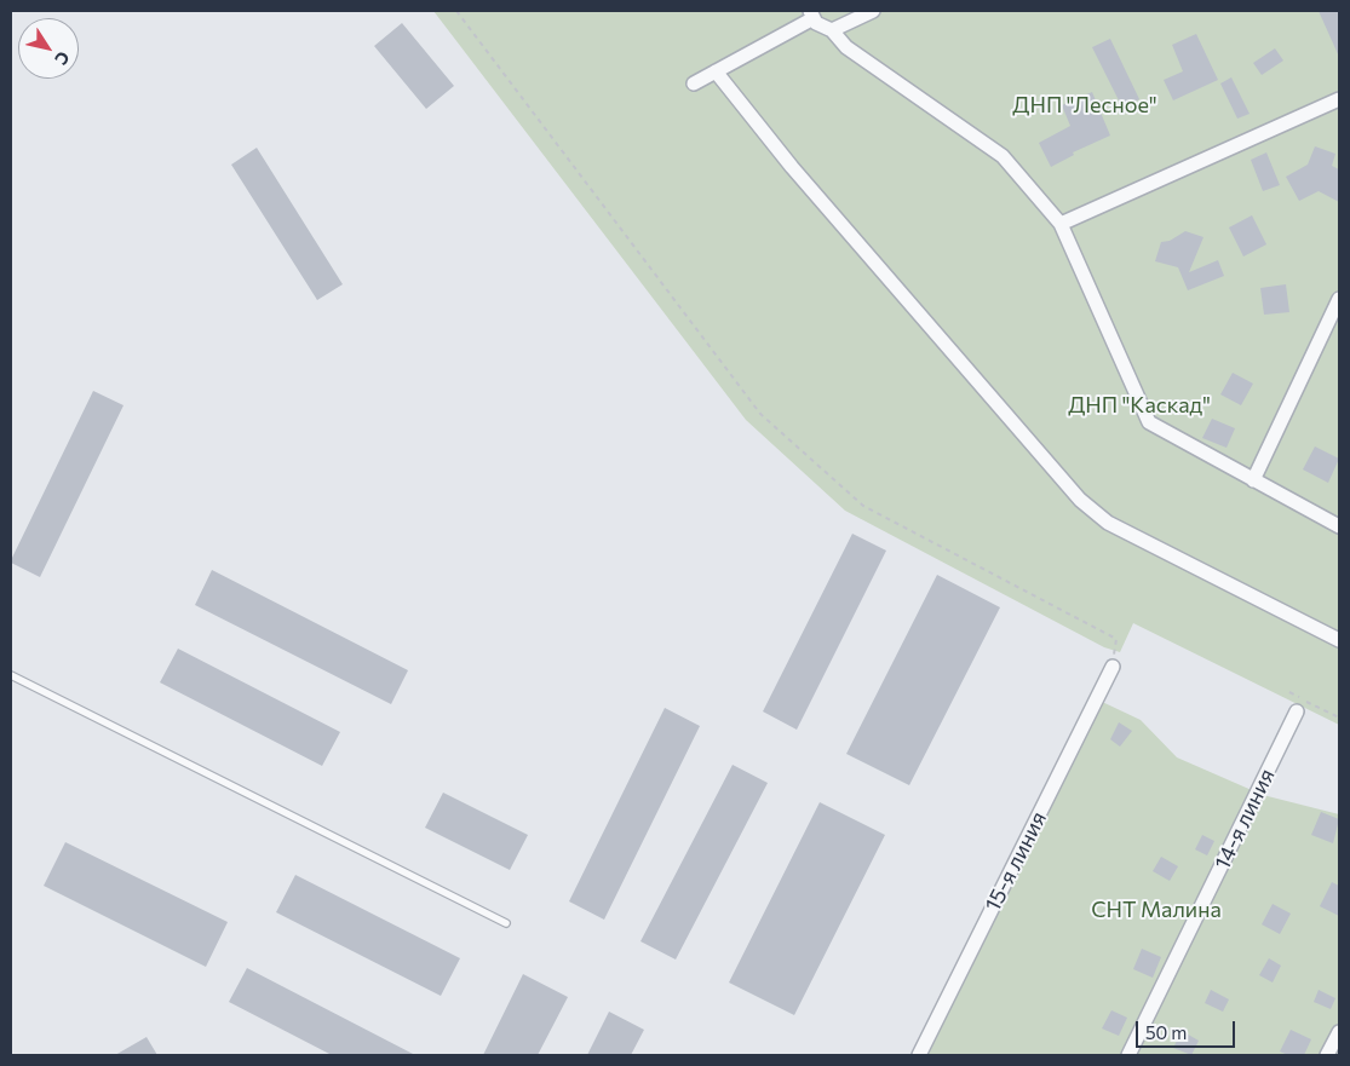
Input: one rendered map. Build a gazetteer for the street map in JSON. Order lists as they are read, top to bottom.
{
  "streets": {
    "street": ["14-я линия", "15-я линия"]
  },
  "parks": ["ДНП \"Лесное\"", "ДНП \"Каскад\"", "СНТ Малина"],
  "scale_bar": "50 m",
  "north": "bottom right"
}
